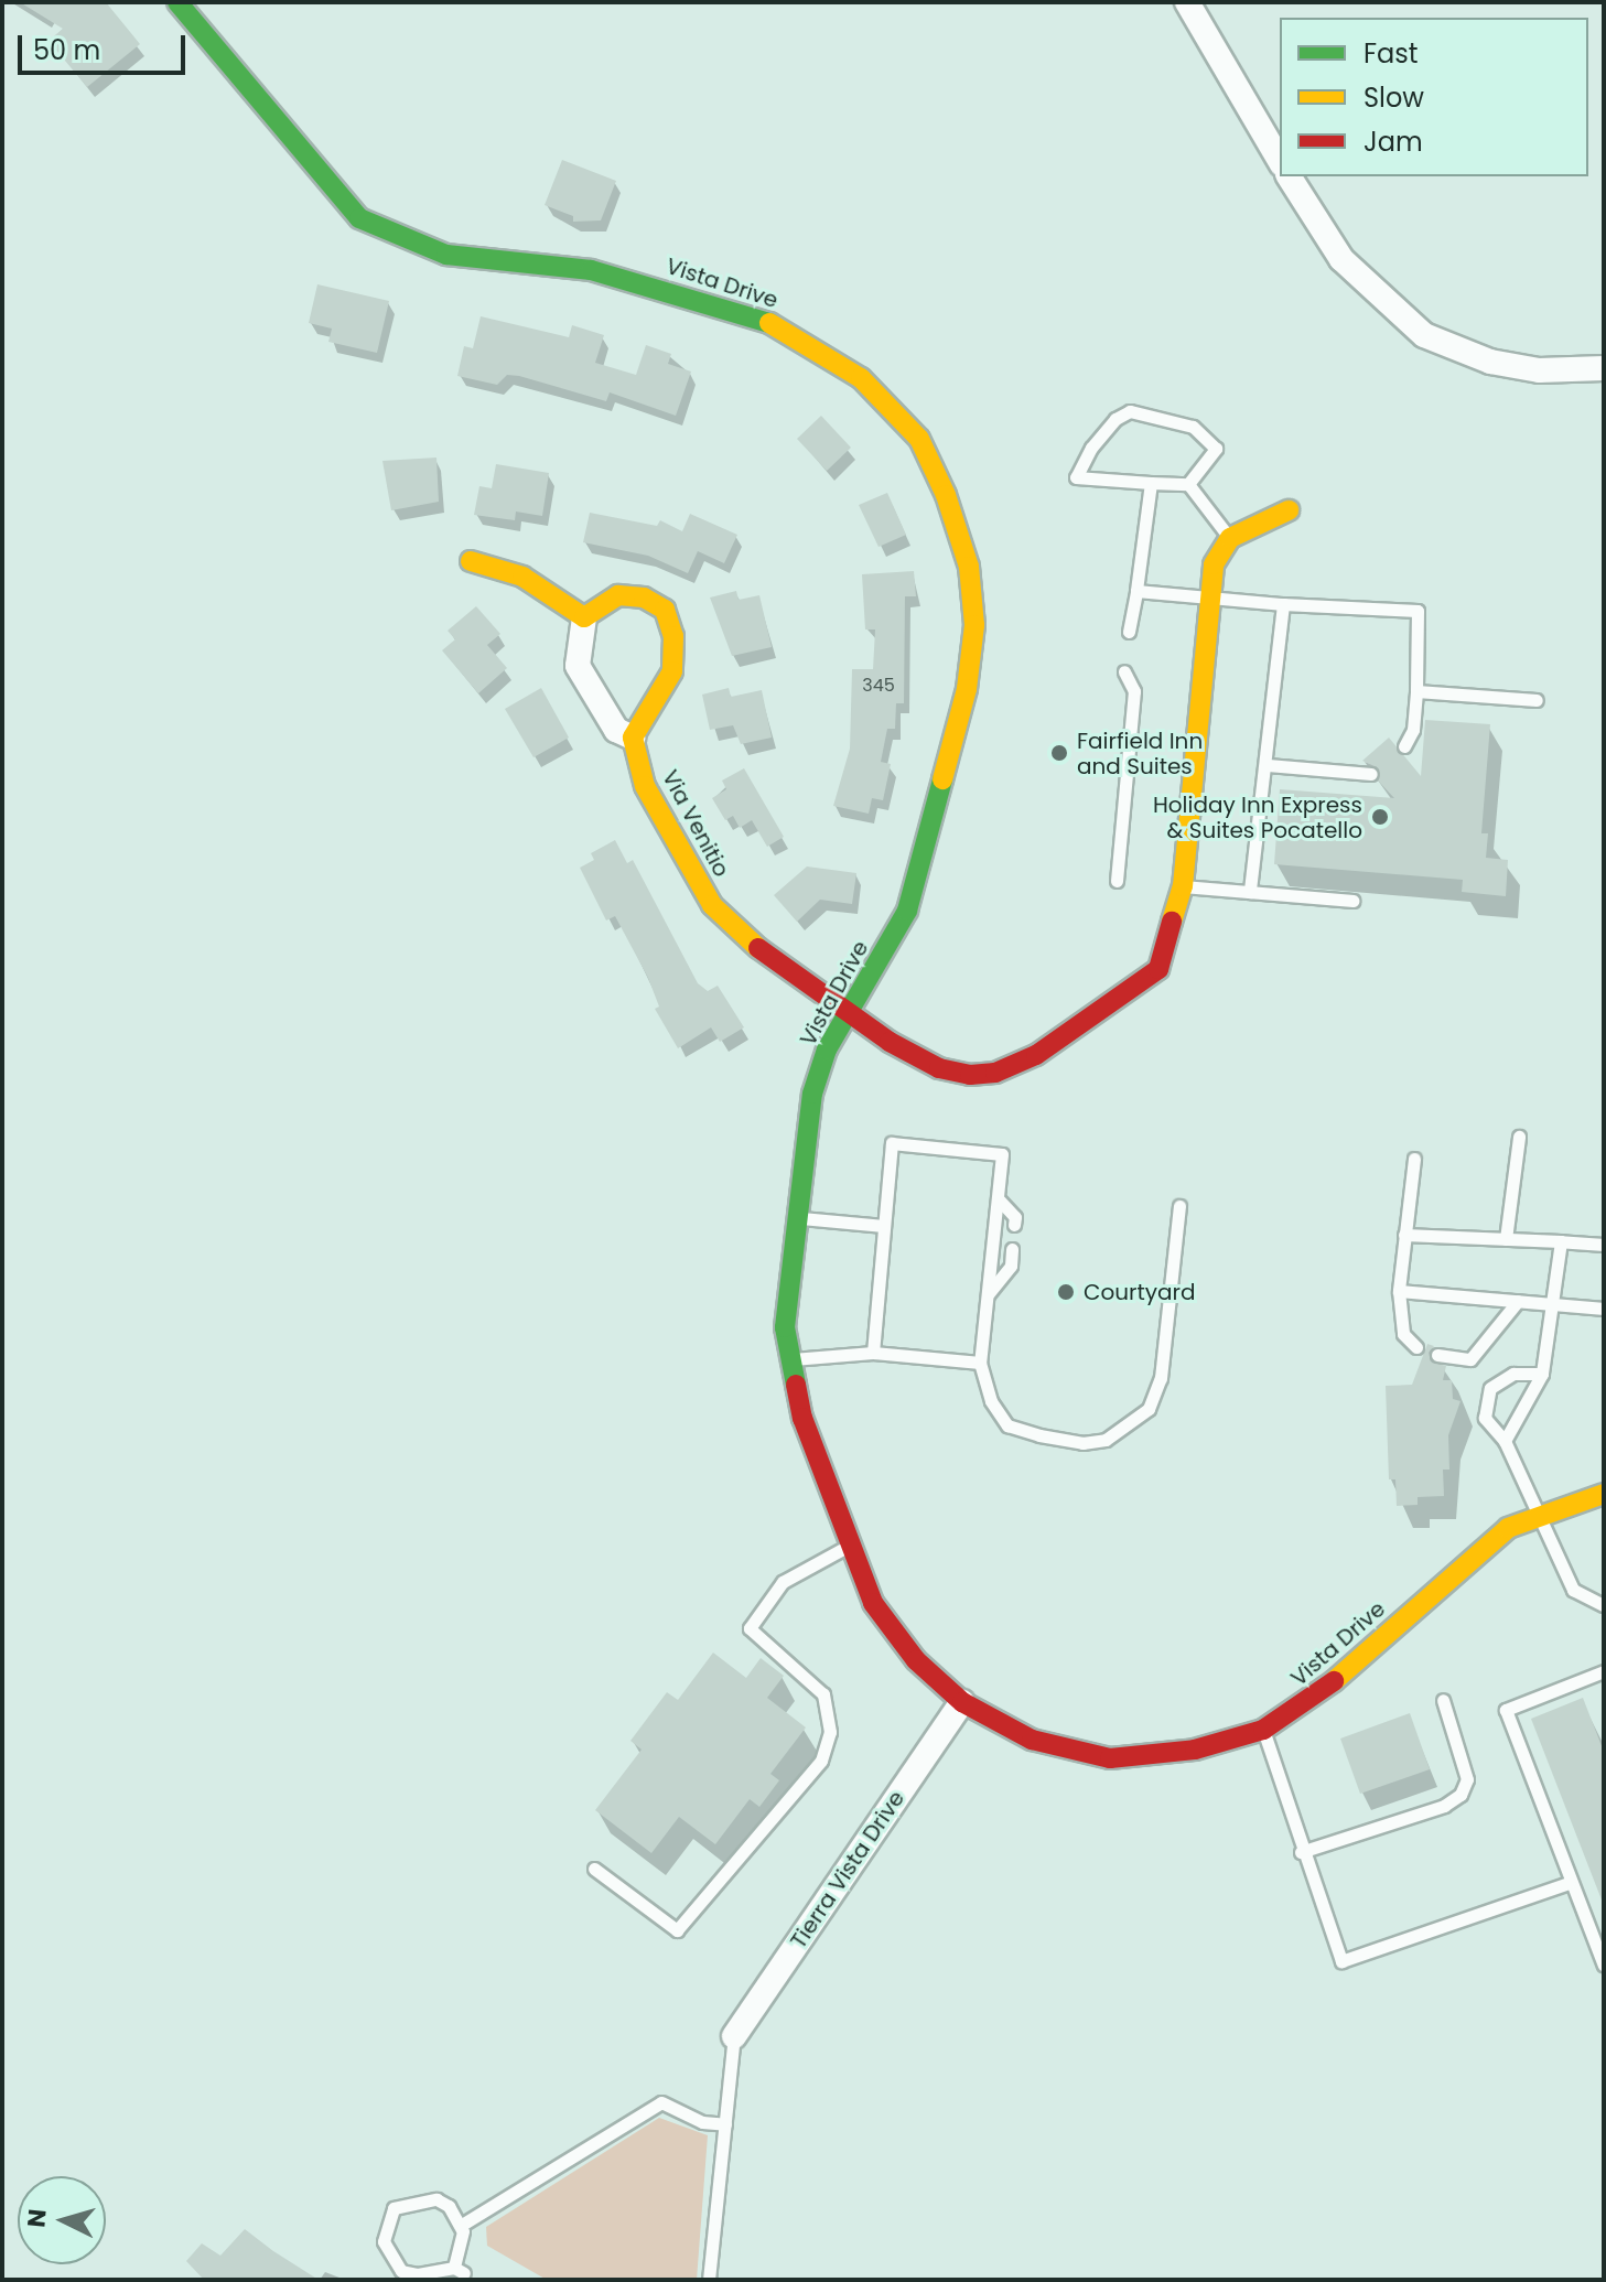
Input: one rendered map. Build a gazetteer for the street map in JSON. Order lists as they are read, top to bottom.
{
  "streets": {
    "street": ["Vista Drive", "Via Venitio", "Tierra Vista Drive"]
  },
  "crossings": [
    ["Vista Drive", "Via Venitio"],
    ["Vista Drive", "Tierra Vista Drive"]
  ],
  "places": ["Fairfield Inn and Suites", "Holiday Inn Express & Suites Pocatello", "Courtyard"],
  "house_numbers": ["345"],
  "legend": ["Fast", "Slow", "Jam"],
  "scale_bar": "50 m",
  "north": "left"
}
